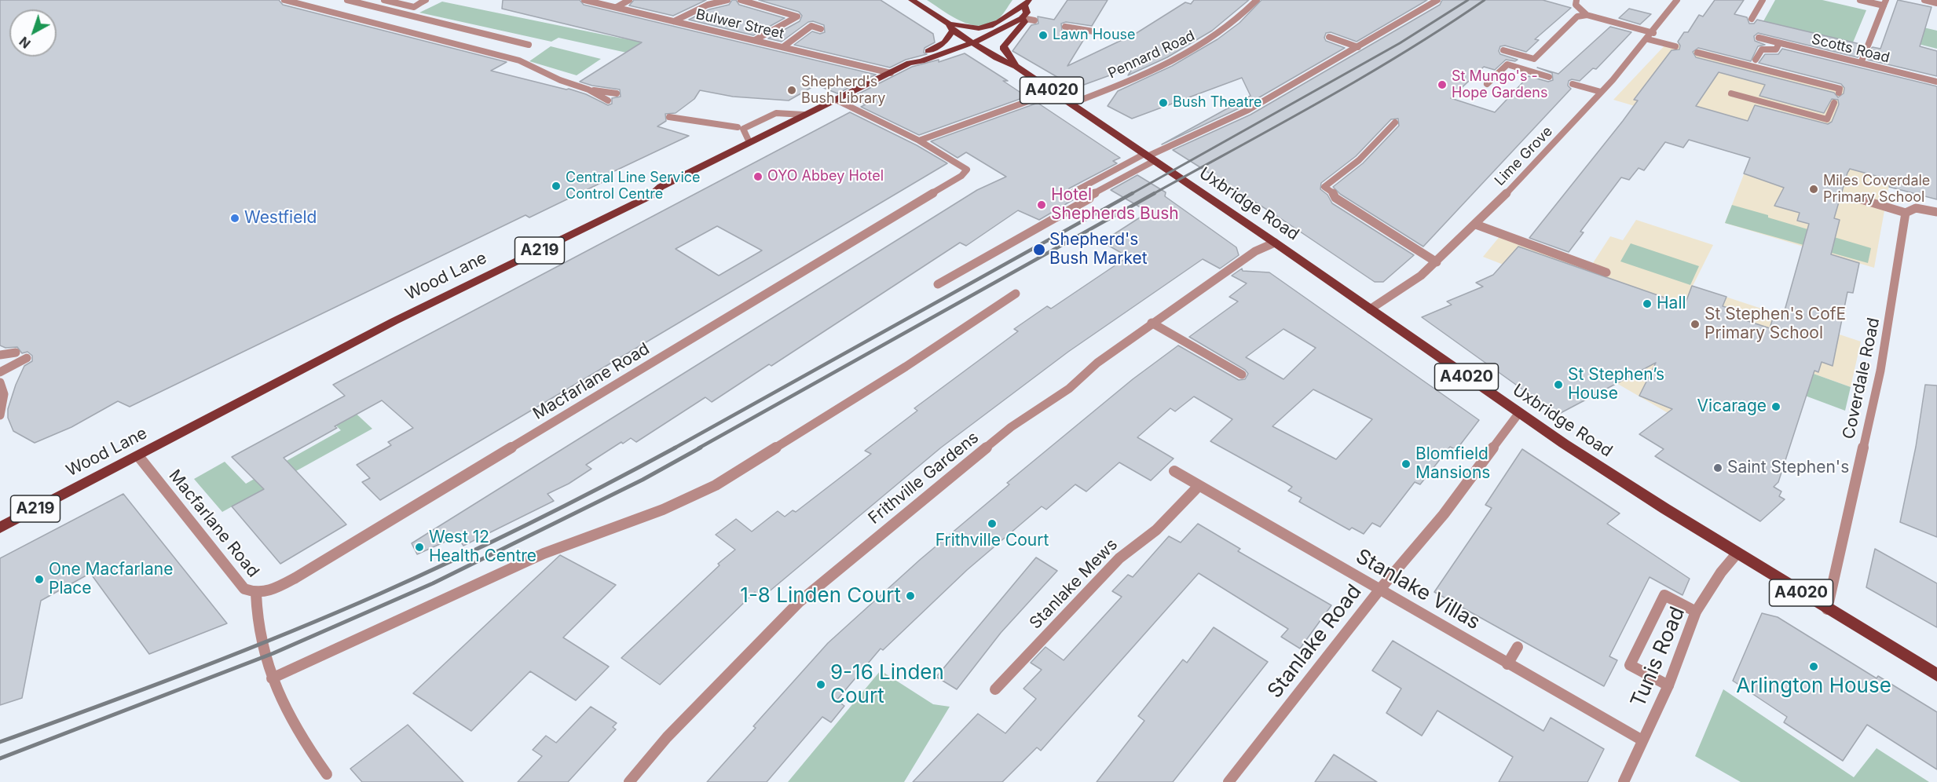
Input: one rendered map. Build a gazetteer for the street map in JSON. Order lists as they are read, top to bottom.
{
  "streets": {
    "main road": [
      "A4020",
      "Uxbridge Road",
      "A219",
      "Wood Lane"
    ],
    "street": [
      "Bulwer Street",
      "Scotts Road",
      "Pennard Road",
      "Lime Grove",
      "Coverdale Road",
      "Macfarlane Road",
      "Frithville Gardens",
      "Stanlake Mews",
      "Stanlake Villas",
      "Stanlake Road",
      "Tunis Road"
    ]
  },
  "crossings": [
    ["Bulwer Street", "Wood Lane"],
    ["Pennard Road", "Uxbridge Road"],
    ["Lime Grove", "Uxbridge Road"],
    ["Uxbridge Road", "A219"],
    ["Uxbridge Road", "Wood Lane"],
    ["Uxbridge Road", "Coverdale Road"],
    ["Uxbridge Road", "Frithville Gardens"],
    ["Uxbridge Road", "Stanlake Road"],
    ["Uxbridge Road", "Tunis Road"],
    ["A219", "Wood Lane"],
    ["Wood Lane", "Macfarlane Road"],
    ["Stanlake Mews", "Stanlake Villas"],
    ["Stanlake Villas", "Stanlake Road"],
    ["Stanlake Villas", "Tunis Road"]
  ],
  "places": [
    "Lawn House",
    "St Mungo's - Hope Gardens",
    "Shepherd's Bush Library",
    "Bush Theatre",
    "OYO Abbey Hotel",
    "Central Line Service Control Centre",
    "Miles Coverdale Primary School",
    "Hotel Shepherds Bush",
    "Westfield",
    "Shepherd's Bush Market",
    "Hall",
    "St Stephen's CofE Primary School",
    "St Stephen’s House",
    "Vicarage",
    "Blomfield Mansions",
    "Saint Stephen's",
    "Frithville Court",
    "West 12 Health Centre",
    "One Macfarlane Place",
    "1-8 Linden Court",
    "Arlington House",
    "9-16 Linden Court"
  ],
  "north": "bottom left"
}
